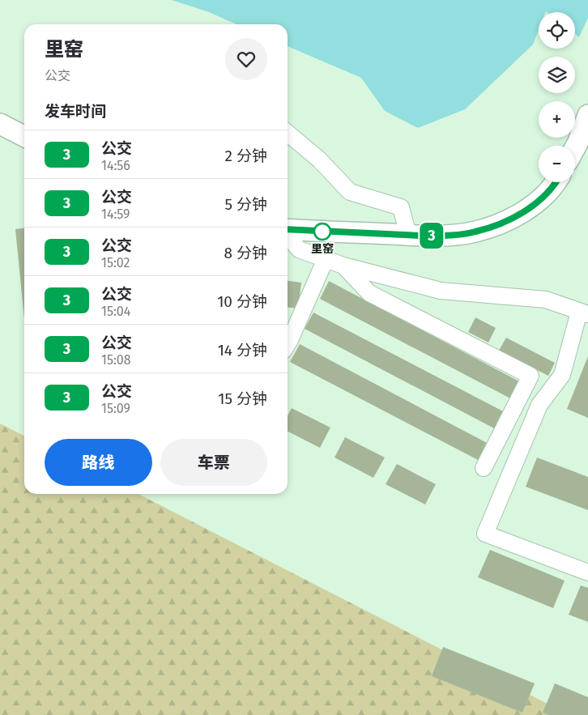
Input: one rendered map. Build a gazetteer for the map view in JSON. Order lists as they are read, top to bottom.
{
  "places": ["里窑"],
  "lines": ["bus line 3"],
  "page": {
    "on_map": "3",
    "map_buttons": ["+", "−"],
    "heading": [
      ["里窑", "公交"],
      "发车时间"
    ],
    "list": [
      {
        "mark": "3",
        "name": "公交",
        "note": "14:56",
        "value": "2 分钟"
      },
      {
        "mark": "3",
        "name": "公交",
        "note": "14:59",
        "value": "5 分钟"
      },
      {
        "mark": "3",
        "name": "公交",
        "note": "15:02",
        "value": "8 分钟"
      },
      {
        "mark": "3",
        "name": "公交",
        "note": "15:04",
        "value": "10 分钟"
      },
      {
        "mark": "3",
        "name": "公交",
        "note": "15:08",
        "value": "14 分钟"
      },
      {
        "mark": "3",
        "name": "公交",
        "note": "15:09",
        "value": "15 分钟"
      }
    ],
    "buttons": ["路线", "车票"]
  }
}
